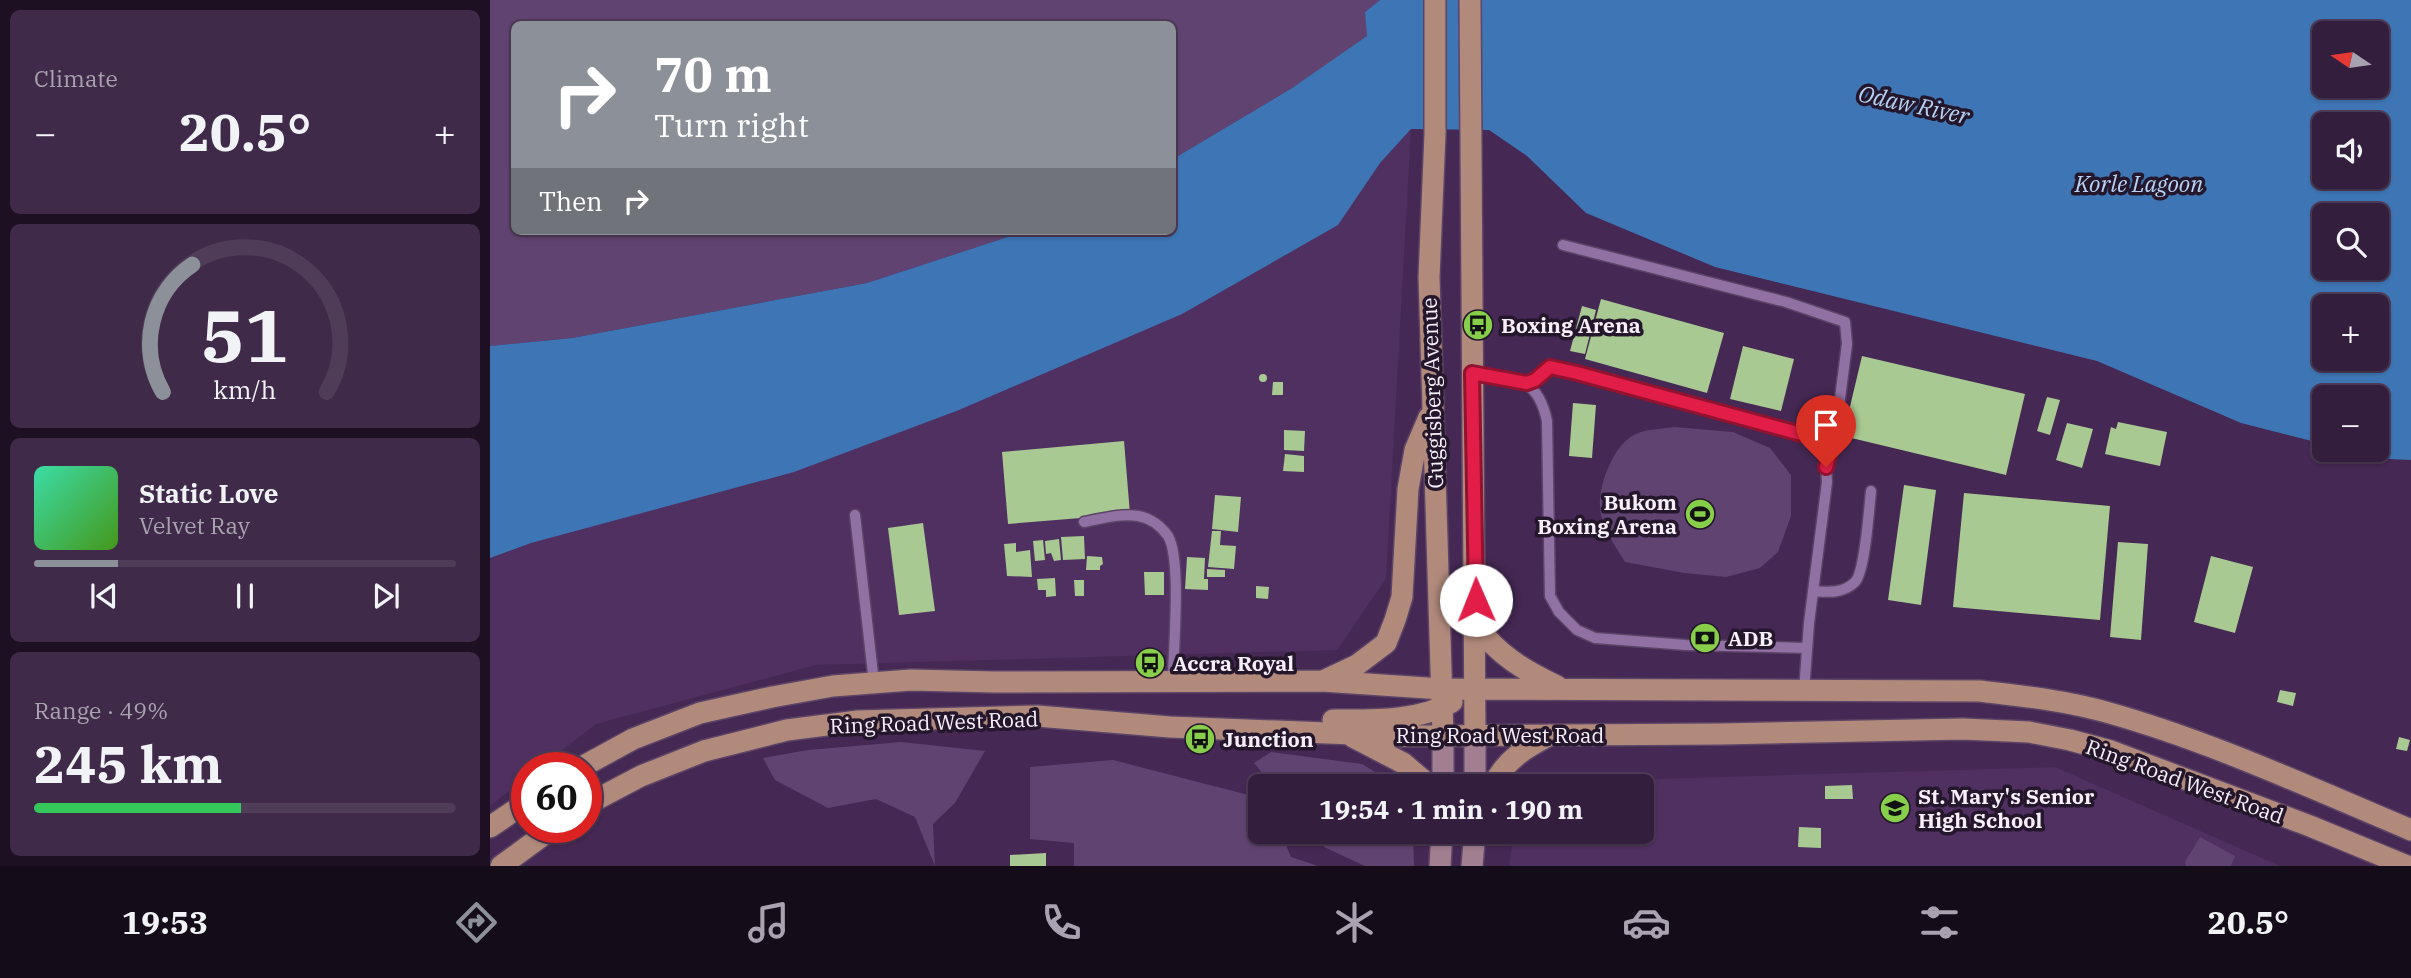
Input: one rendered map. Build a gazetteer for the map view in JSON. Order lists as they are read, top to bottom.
{
  "streets": {
    "main road": ["Guggisberg Avenue", "Ring Road West Road"]
  },
  "crossings": [
    ["Guggisberg Avenue", "Ring Road West Road"]
  ],
  "water": ["Odaw River", "Korle Lagoon"],
  "places": {
    "bus stop": ["Boxing Arena", "Accra Royal", "Junction"],
    "sports": ["Bukom Boxing Arena"],
    "bank": ["ADB"],
    "school or university": ["St. Mary's Senior High School"]
  },
  "north": "left",
  "page": {
    "tile": [
      "Climate",
      ["Range · 49%", "245 km"]
    ],
    "map_buttons": ["+", "−"],
    "turn": ["70 m", "Turn right"],
    "heat": ["−", "20.5°", "+"],
    "then": "Then",
    "song": ["Static Love", "Velvet Ray"],
    "limit": "60",
    "trip": "19:54 · 1 min · 190 m",
    "tabs": ["19:53", "20.5°"],
    "gauge": ["51", "km/h"]
  }
}
